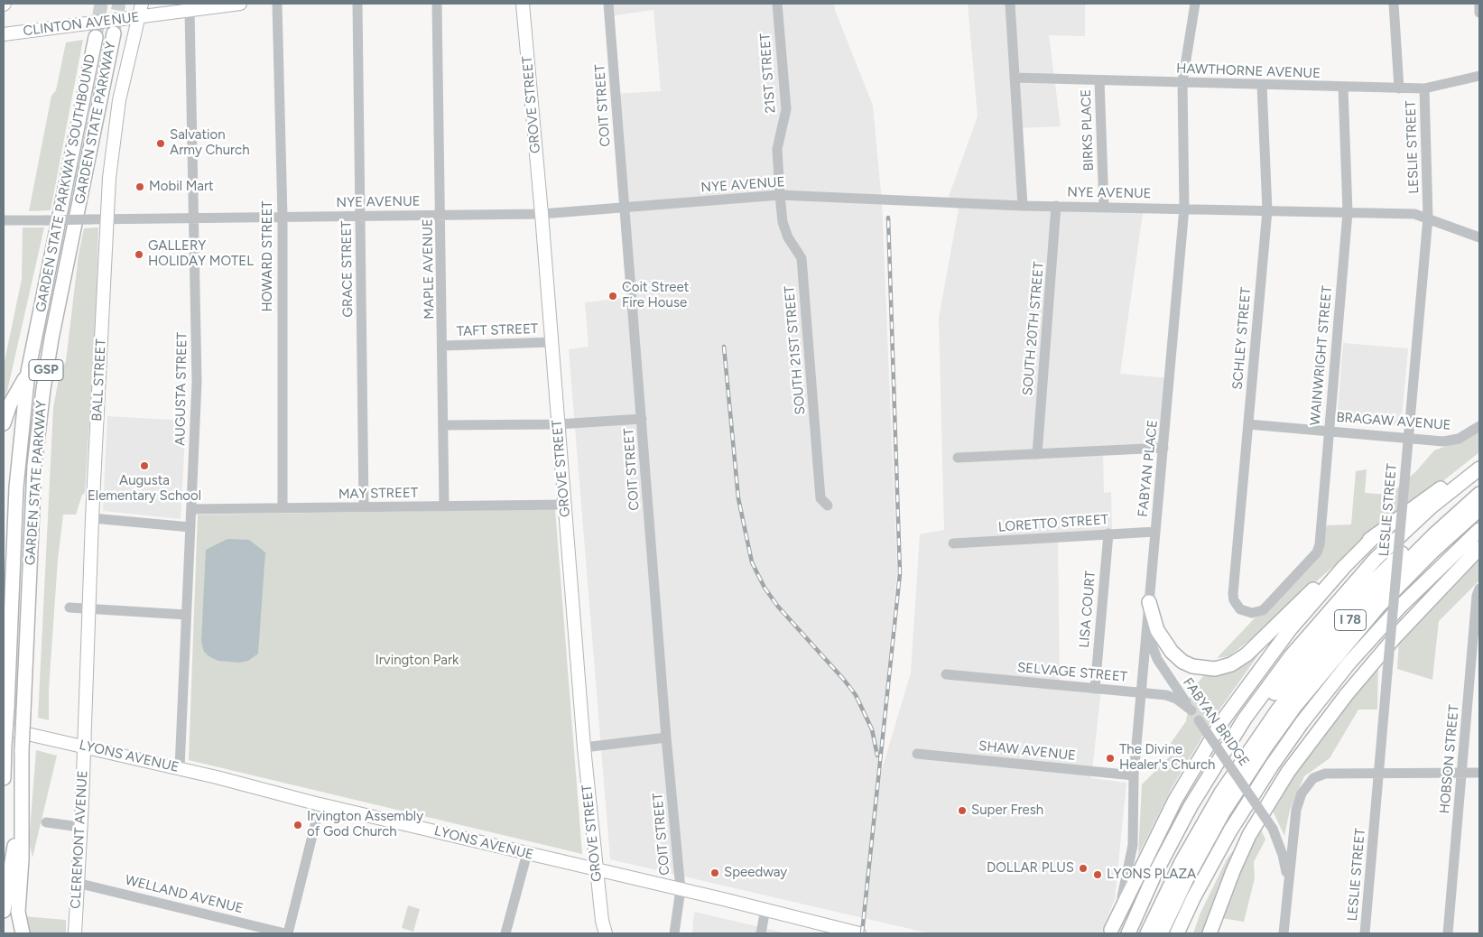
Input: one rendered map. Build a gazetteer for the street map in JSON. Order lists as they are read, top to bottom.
{
  "streets": {
    "highway": [
      "GARDEN STATE PARKWAY",
      "GARDEN STATE PARKWAY SOUTHBOUND",
      "GSP",
      "I 78"
    ],
    "main road": [
      "CLINTON AVENUE",
      "GROVE STREET",
      "BALL STREET",
      "LYONS AVENUE",
      "CLEREMONT AVENUE"
    ],
    "street": [
      "HAWTHORNE AVENUE",
      "21ST STREET",
      "COIT STREET",
      "BIRKS PLACE",
      "LESLIE STREET",
      "NYE AVENUE",
      "HOWARD STREET",
      "GRACE STREET",
      "MAPLE AVENUE",
      "SOUTH 20TH STREET",
      "TAFT STREET",
      "SCHLEY STREET",
      "SOUTH 21ST STREET",
      "WAINWRIGHT STREET",
      "AUGUSTA STREET",
      "BRAGAW AVENUE",
      "FABYAN PLACE",
      "MAY STREET",
      "LORETTO STREET",
      "LISA COURT",
      "SELVAGE STREET",
      "FABYAN BRIDGE",
      "SHAW AVENUE",
      "HOBSON STREET",
      "WELLAND AVENUE"
    ]
  },
  "crossings": [
    ["CLINTON AVENUE", "BALL STREET"],
    ["CLINTON AVENUE", "AUGUSTA STREET"],
    ["HAWTHORNE AVENUE", "BIRKS PLACE"],
    ["HAWTHORNE AVENUE", "LESLIE STREET"],
    ["HAWTHORNE AVENUE", "SCHLEY STREET"],
    ["HAWTHORNE AVENUE", "WAINWRIGHT STREET"],
    ["HAWTHORNE AVENUE", "FABYAN PLACE"],
    ["21ST STREET", "NYE AVENUE"],
    ["21ST STREET", "SOUTH 21ST STREET"],
    ["GROVE STREET", "NYE AVENUE"],
    ["GROVE STREET", "TAFT STREET"],
    ["GROVE STREET", "MAY STREET"],
    ["GROVE STREET", "LYONS AVENUE"],
    ["COIT STREET", "NYE AVENUE"],
    ["COIT STREET", "LYONS AVENUE"],
    ["BIRKS PLACE", "NYE AVENUE"],
    ["LESLIE STREET", "NYE AVENUE"],
    ["LESLIE STREET", "BRAGAW AVENUE"],
    ["GARDEN STATE PARKWAY SOUTHBOUND", "GSP"],
    ["NYE AVENUE", "HOWARD STREET"],
    ["NYE AVENUE", "GRACE STREET"],
    ["NYE AVENUE", "MAPLE AVENUE"],
    ["NYE AVENUE", "SOUTH 20TH STREET"],
    ["NYE AVENUE", "SCHLEY STREET"],
    ["NYE AVENUE", "SOUTH 21ST STREET"],
    ["NYE AVENUE", "WAINWRIGHT STREET"],
    ["NYE AVENUE", "BALL STREET"],
    ["NYE AVENUE", "AUGUSTA STREET"],
    ["NYE AVENUE", "FABYAN PLACE"],
    ["HOWARD STREET", "MAY STREET"],
    ["GRACE STREET", "MAY STREET"],
    ["MAPLE AVENUE", "TAFT STREET"],
    ["MAPLE AVENUE", "MAY STREET"],
    ["SCHLEY STREET", "WAINWRIGHT STREET"],
    ["SCHLEY STREET", "BRAGAW AVENUE"],
    ["WAINWRIGHT STREET", "BRAGAW AVENUE"],
    ["BALL STREET", "LYONS AVENUE"],
    ["BALL STREET", "CLEREMONT AVENUE"],
    ["AUGUSTA STREET", "MAY STREET"],
    ["AUGUSTA STREET", "LYONS AVENUE"],
    ["FABYAN PLACE", "LORETTO STREET"],
    ["FABYAN PLACE", "SELVAGE STREET"],
    ["FABYAN PLACE", "FABYAN BRIDGE"],
    ["FABYAN PLACE", "SHAW AVENUE"],
    ["LORETTO STREET", "LISA COURT"],
    ["LISA COURT", "SELVAGE STREET"],
    ["SELVAGE STREET", "FABYAN BRIDGE"],
    ["LYONS AVENUE", "CLEREMONT AVENUE"],
    ["CLEREMONT AVENUE", "WELLAND AVENUE"]
  ],
  "parks": ["Irvington Park"],
  "places": [
    "Salvation Army Church",
    "Mobil Mart",
    "GALLERY HOLIDAY MOTEL",
    "Coit Street Fire House",
    "Augusta Elementary School",
    "The Divine Healer's Church",
    "Super Fresh",
    "Irvington Assembly of God Church",
    "DOLLAR PLUS",
    "Speedway",
    "LYONS PLAZA"
  ]
}
